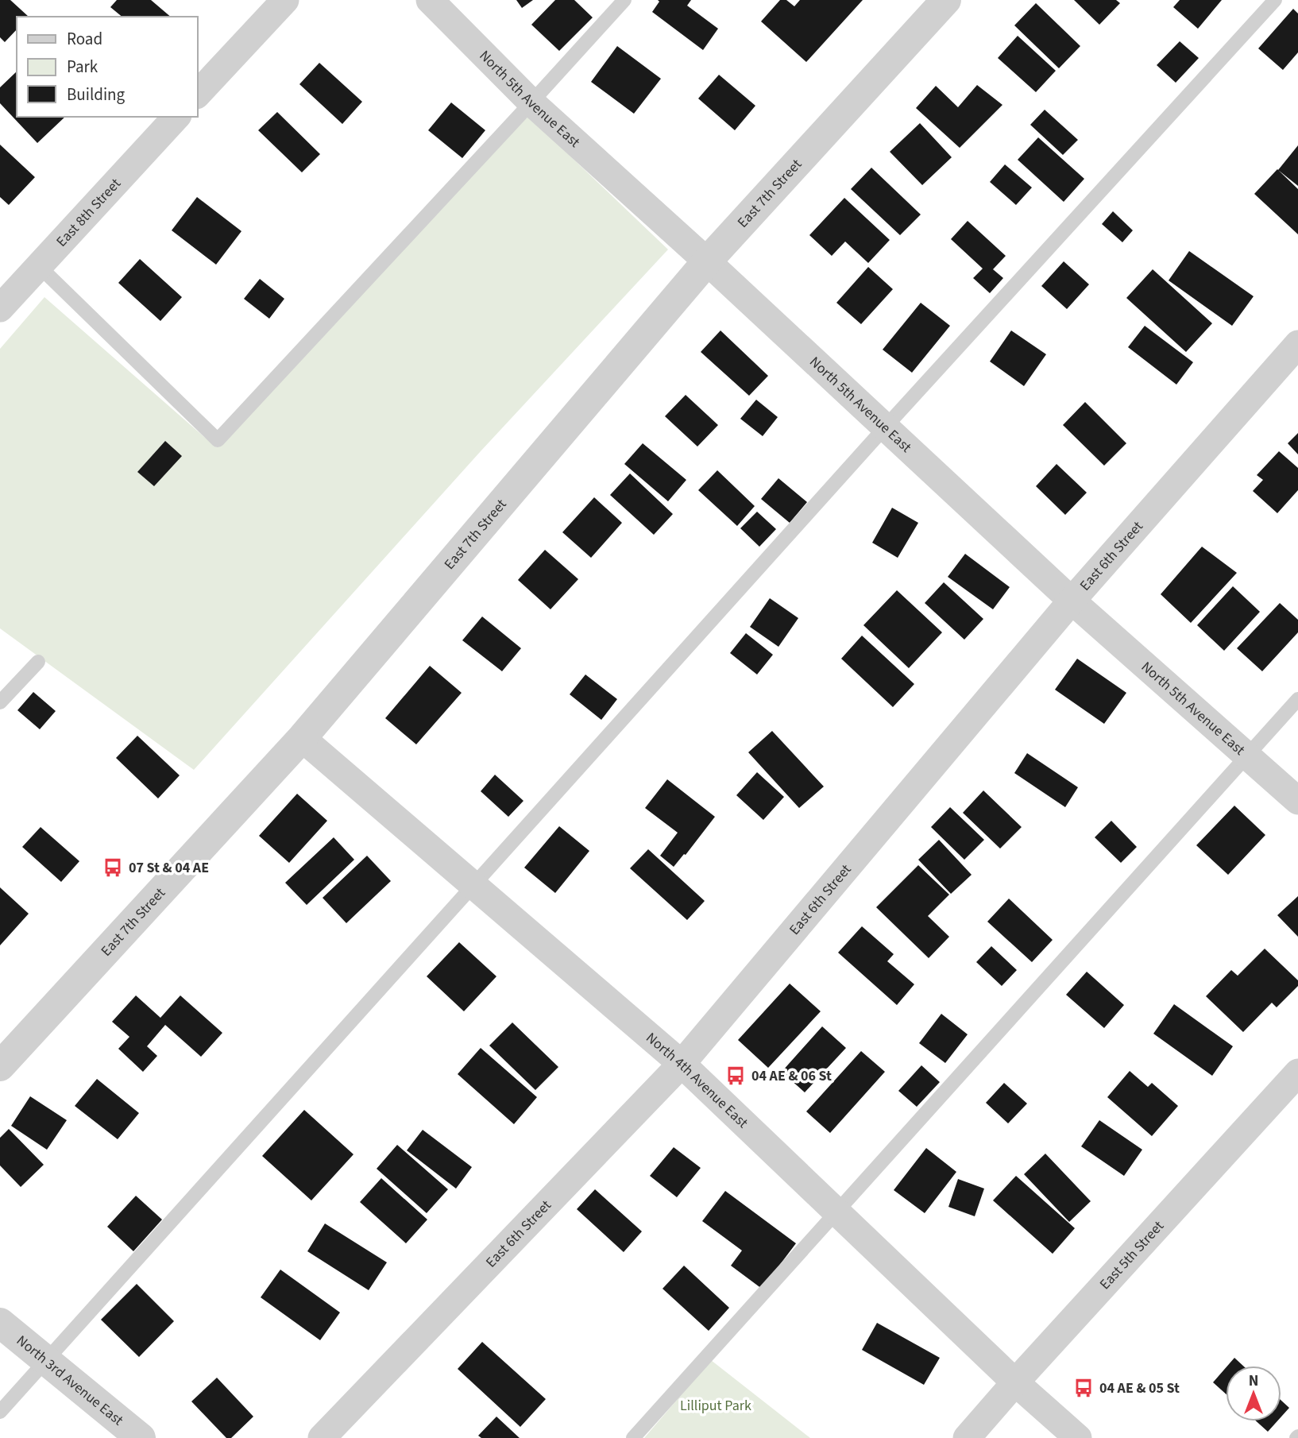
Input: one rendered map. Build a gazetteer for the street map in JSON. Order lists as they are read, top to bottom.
{
  "streets": {
    "street": [
      "North 5th Avenue East",
      "East 7th Street",
      "East 8th Street",
      "East 6th Street",
      "North 4th Avenue East",
      "East 5th Street",
      "North 3rd Avenue East"
    ]
  },
  "crossings": [
    ["North 5th Avenue East", "East 7th Street"],
    ["North 5th Avenue East", "East 6th Street"],
    ["East 7th Street", "North 4th Avenue East"],
    ["East 6th Street", "North 4th Avenue East"],
    ["North 4th Avenue East", "East 5th Street"]
  ],
  "parks": ["Lilliput Park"],
  "places": {
    "bus stop": ["07 St & 04 AE", "04 AE & 06 St", "04 AE & 05 St"]
  },
  "legend": ["Road", "Park", "Building"],
  "north": "top"
}
